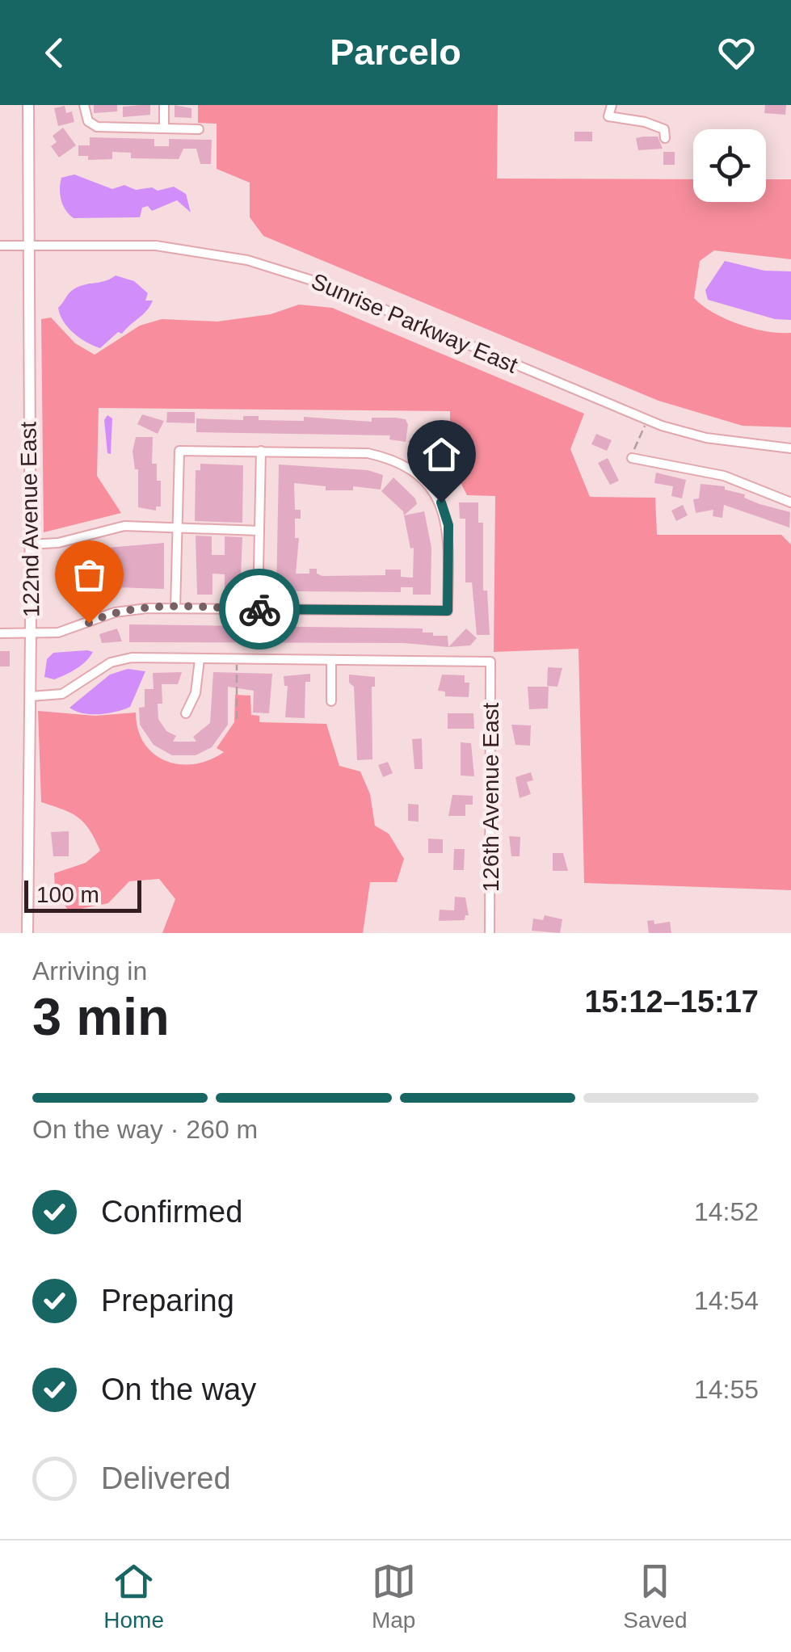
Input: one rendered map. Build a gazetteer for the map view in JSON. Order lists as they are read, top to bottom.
{
  "streets": {
    "main road": ["122nd Avenue East"],
    "street": ["Sunrise Parkway East", "126th Avenue East"]
  },
  "crossings": [
    ["Sunrise Parkway East", "122nd Avenue East"]
  ],
  "scale_bar": "100 m",
  "page": {
    "header": "Parcelo",
    "scale": "100 m",
    "heading": ["3 min", "Arriving in", "15:12–15:17"],
    "bar": "On the way · 260 m",
    "list": [
      ["Confirmed", "14:52"],
      ["Preparing", "14:54"],
      ["On the way", "14:55"],
      "Delivered"
    ],
    "tabs": ["Home", "Map", "Saved"]
  }
}
